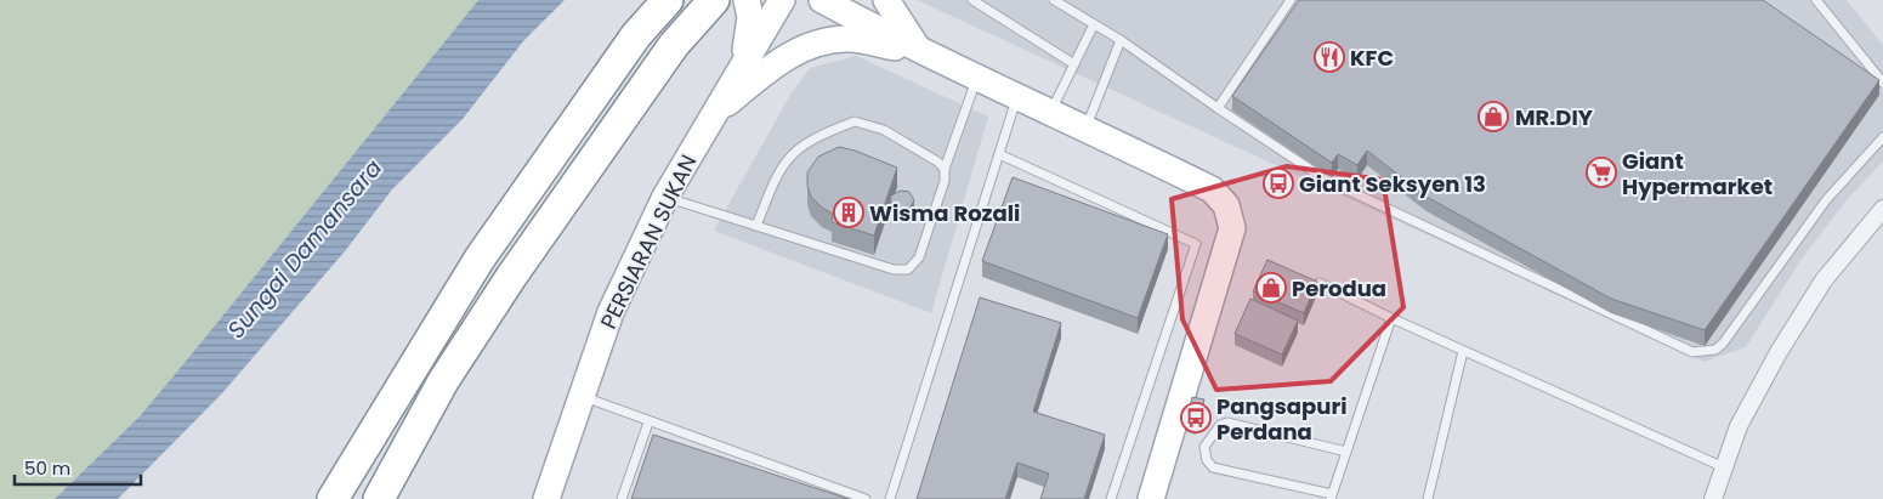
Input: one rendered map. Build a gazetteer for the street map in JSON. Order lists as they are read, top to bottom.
{
  "streets": {
    "main road": ["PERSIARAN SUKAN"]
  },
  "water": ["Sungai Damansara"],
  "places": {
    "restaurant": ["KFC"],
    "shop": ["MR.DIY", "Perodua"],
    "supermarket": ["Giant Hypermarket"],
    "bus stop": ["Giant Seksyen 13", "Pangsapuri Perdana"],
    "building": ["Wisma Rozali"]
  },
  "scale_bar": "50 m"
}
